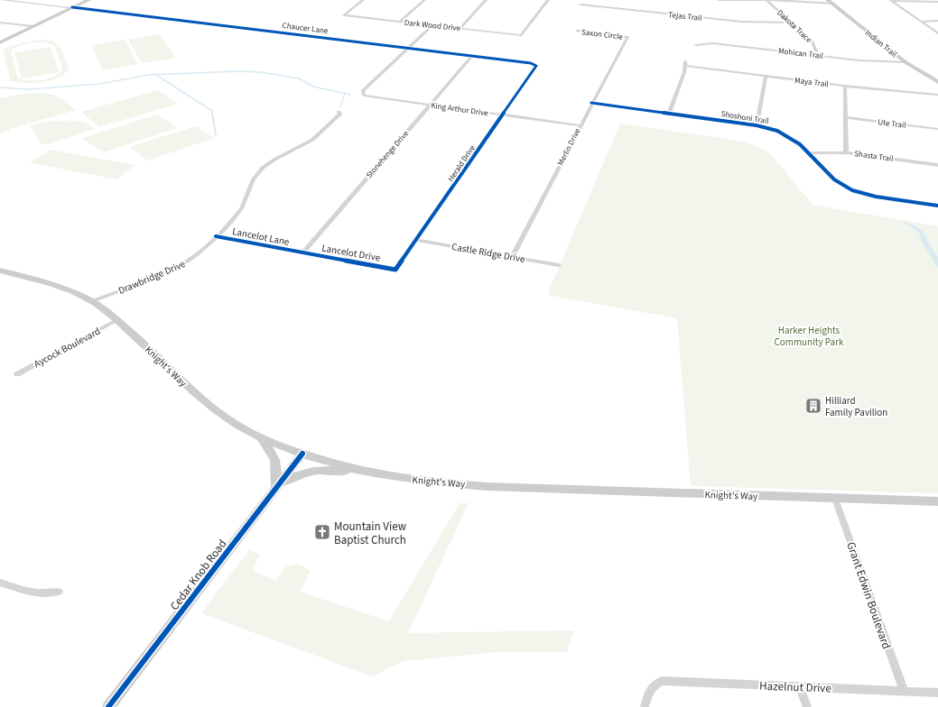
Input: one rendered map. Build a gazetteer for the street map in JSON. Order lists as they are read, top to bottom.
{
  "streets": {
    "main road": ["Indian Trail", "Knight's Way", "Cedar Knob Road"],
    "street": [
      "Tejas Trail",
      "Dark Wood Drive",
      "Dakota Trace",
      "Chaucer Lane",
      "Saxon Circle",
      "Mohican Trail",
      "Maya Trail",
      "King Arthur Drive",
      "Shoshoni Trail",
      "Ute Trail",
      "Merlin Drive",
      "Stonehenge Drive",
      "Shasta Trail",
      "Herald Drive",
      "Lancelot Lane",
      "Lancelot Drive",
      "Castle Ridge Drive",
      "Drawbridge Drive",
      "Aycock Boulevard",
      "Grant Edwin Boulevard",
      "Hazelnut Drive"
    ]
  },
  "crossings": [
    ["Tejas Trail", "Dakota Trace"],
    ["Dakota Trace", "Mohican Trail"],
    ["Chaucer Lane", "King Arthur Drive"],
    ["Chaucer Lane", "Stonehenge Drive"],
    ["Chaucer Lane", "Herald Drive"],
    ["Saxon Circle", "Merlin Drive"],
    ["Indian Trail", "Mohican Trail"],
    ["Maya Trail", "Shoshoni Trail"],
    ["King Arthur Drive", "Merlin Drive"],
    ["King Arthur Drive", "Stonehenge Drive"],
    ["King Arthur Drive", "Herald Drive"],
    ["Shoshoni Trail", "Merlin Drive"],
    ["Shoshoni Trail", "Shasta Trail"],
    ["Merlin Drive", "Castle Ridge Drive"],
    ["Stonehenge Drive", "Lancelot Lane"],
    ["Stonehenge Drive", "Lancelot Drive"],
    ["Herald Drive", "Lancelot Drive"],
    ["Herald Drive", "Castle Ridge Drive"],
    ["Lancelot Lane", "Lancelot Drive"],
    ["Lancelot Lane", "Drawbridge Drive"],
    ["Drawbridge Drive", "Knight's Way"],
    ["Aycock Boulevard", "Knight's Way"],
    ["Knight's Way", "Cedar Knob Road"],
    ["Knight's Way", "Grant Edwin Boulevard"],
    ["Grant Edwin Boulevard", "Hazelnut Drive"]
  ],
  "parks": ["Harker Heights Community Park"],
  "places": {
    "building": ["Hilliard Family Pavilion"],
    "church": ["Mountain View Baptist Church"]
  }
}
